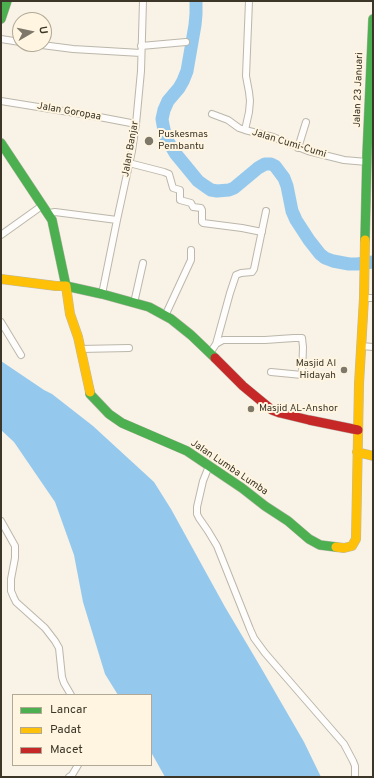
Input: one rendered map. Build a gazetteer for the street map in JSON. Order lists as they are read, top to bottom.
{
  "streets": {
    "main road": ["Jalan 23 Januari", "Jalan Lumba Lumba"],
    "street": ["Jalan Goropaa", "Jalan Cumi-Cumi", "Jalan Banjar"]
  },
  "crossings": [
    ["Jalan 23 Januari", "Jalan Cumi-Cumi"],
    ["Jalan 23 Januari", "Jalan Lumba Lumba"],
    ["Jalan Goropaa", "Jalan Banjar"]
  ],
  "places": ["Puskesmas Pembantu", "Masjid Al Hidayah", "Masjid AL-Anshor"],
  "legend": ["Lancar", "Padat", "Macet"],
  "north": "right"
}
